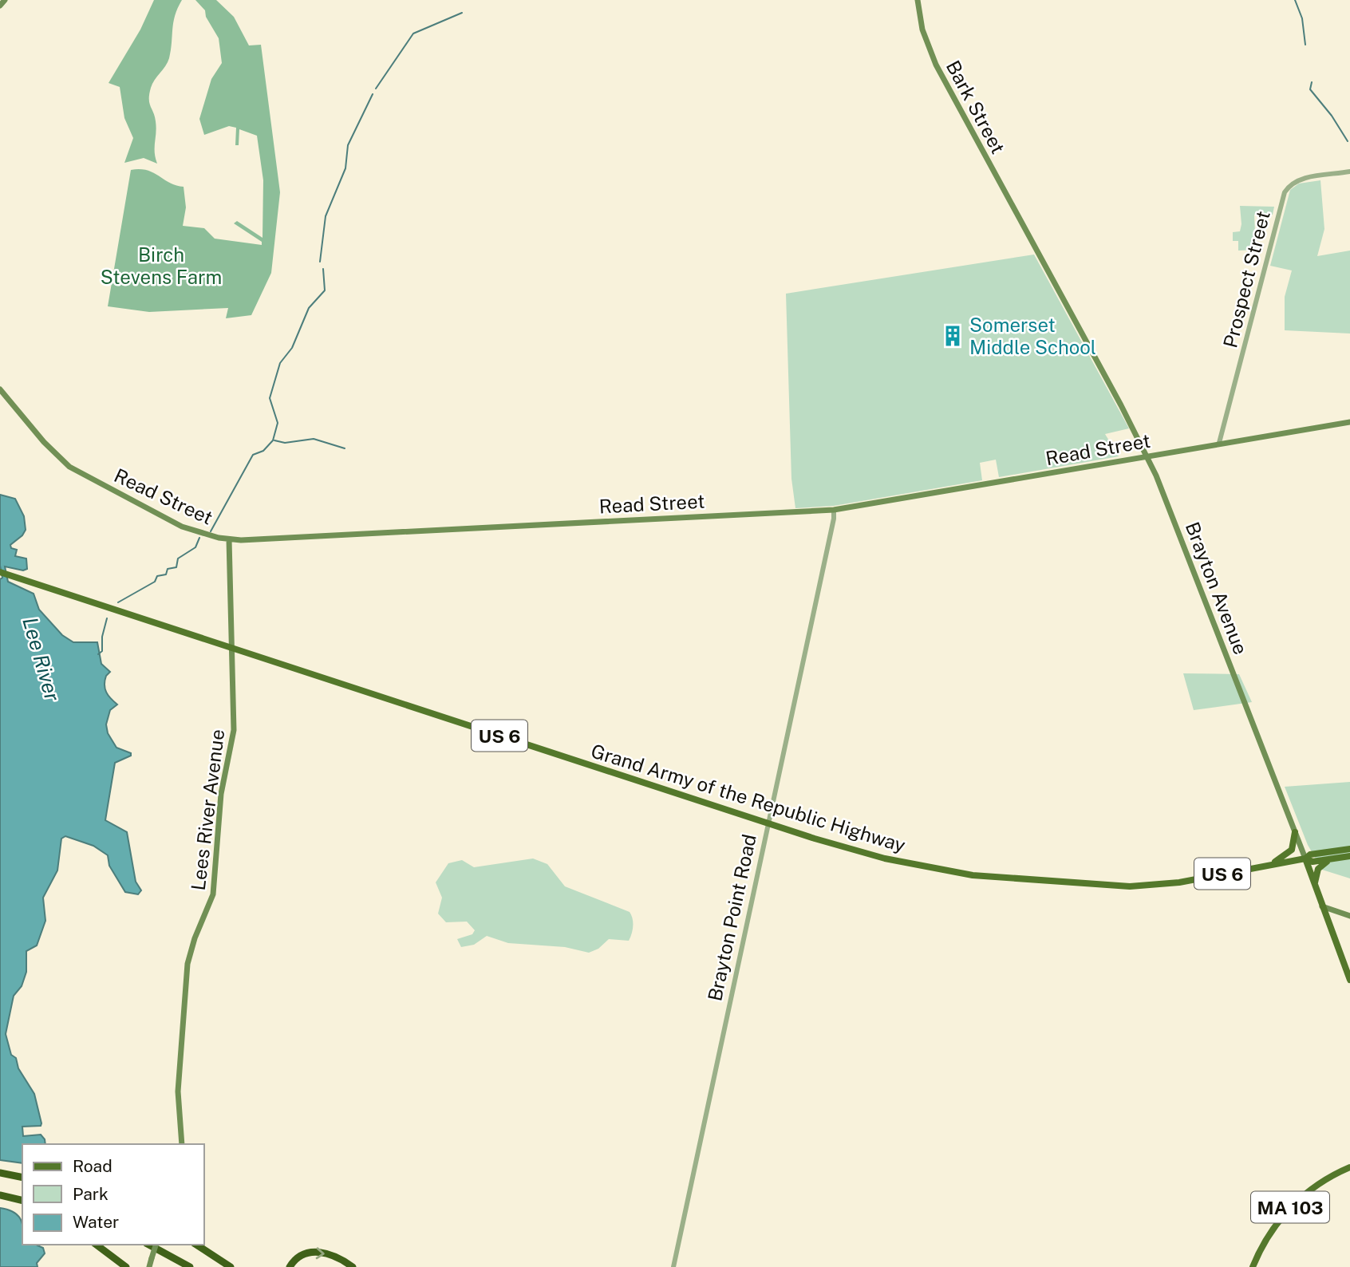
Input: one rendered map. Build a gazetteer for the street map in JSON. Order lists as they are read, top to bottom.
{
  "streets": {
    "main road": [
      "Bark Street",
      "Read Street",
      "Brayton Avenue",
      "US 6",
      "Grand Army of the Republic Highway",
      "Lees River Avenue",
      "MA 103"
    ],
    "street": ["Prospect Street", "Brayton Point Road"]
  },
  "crossings": [
    ["Bark Street", "Brayton Avenue"],
    ["Prospect Street", "Read Street"],
    ["Read Street", "Brayton Avenue"],
    ["Read Street", "Lees River Avenue"],
    ["Read Street", "Brayton Point Road"],
    ["Brayton Avenue", "US 6"],
    ["Brayton Avenue", "Grand Army of the Republic Highway"],
    ["US 6", "Grand Army of the Republic Highway"],
    ["US 6", "Lees River Avenue"],
    ["Grand Army of the Republic Highway", "Lees River Avenue"],
    ["Grand Army of the Republic Highway", "Brayton Point Road"]
  ],
  "water": ["Lee River"],
  "parks": ["Birch Stevens Farm"],
  "places": {
    "building": ["Somerset Middle School"]
  },
  "legend": ["Road", "Park", "Water"]
}
